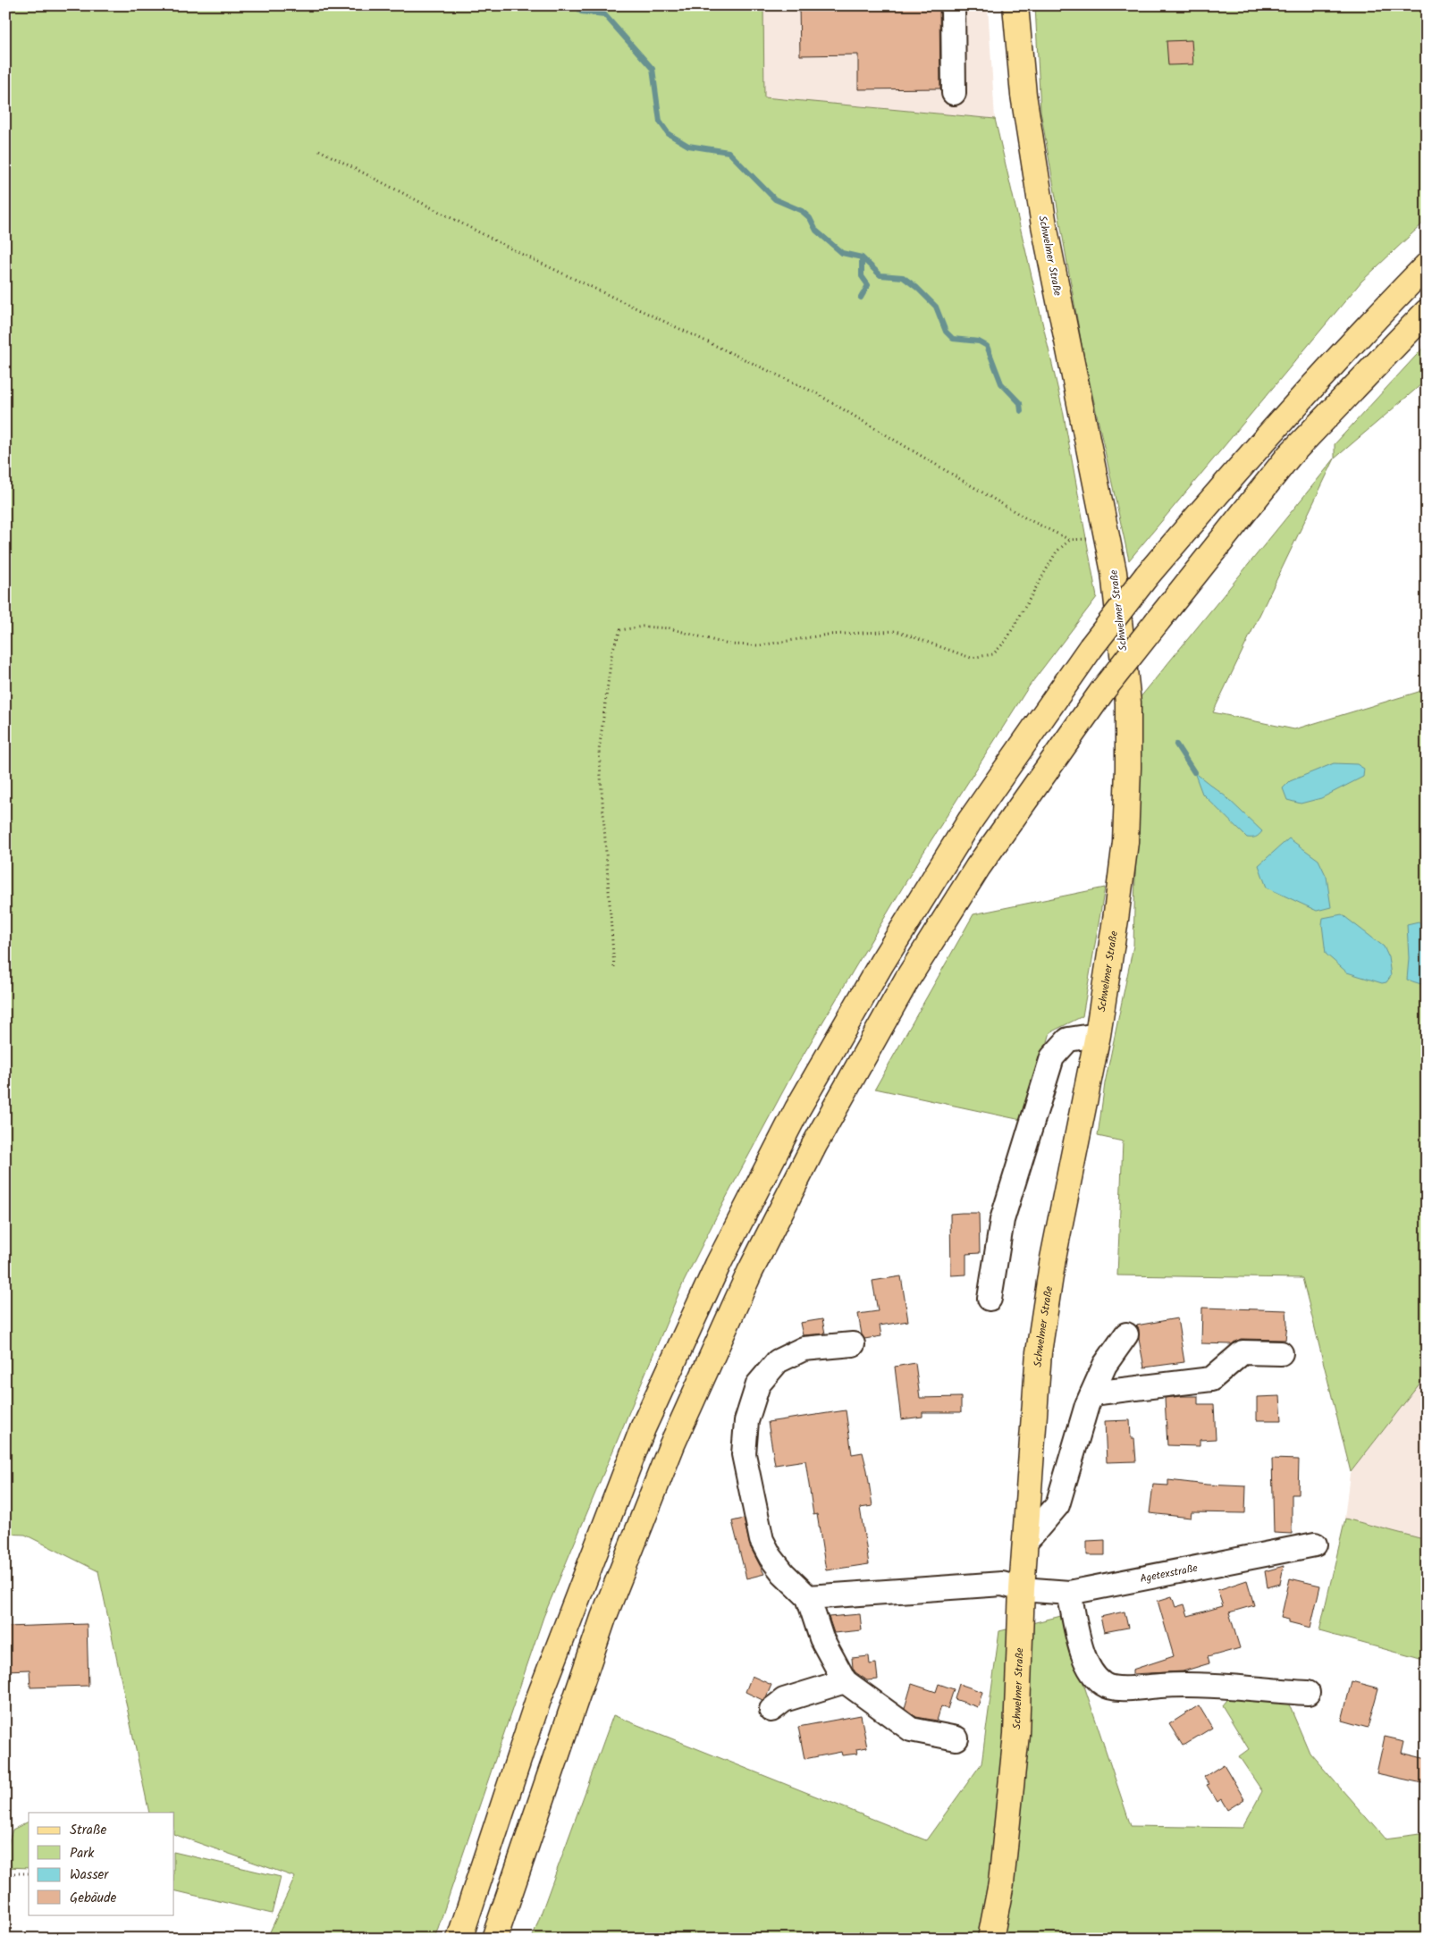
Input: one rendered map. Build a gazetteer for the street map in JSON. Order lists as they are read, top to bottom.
{
  "streets": {
    "main road": ["Schwelmer Straße"],
    "street": ["Agetexstraße"]
  },
  "crossings": [
    ["Schwelmer Straße", "Agetexstraße"]
  ],
  "legend": [
    "Straße",
    "Park",
    "Wasser",
    "Gebäude"
  ]
}
